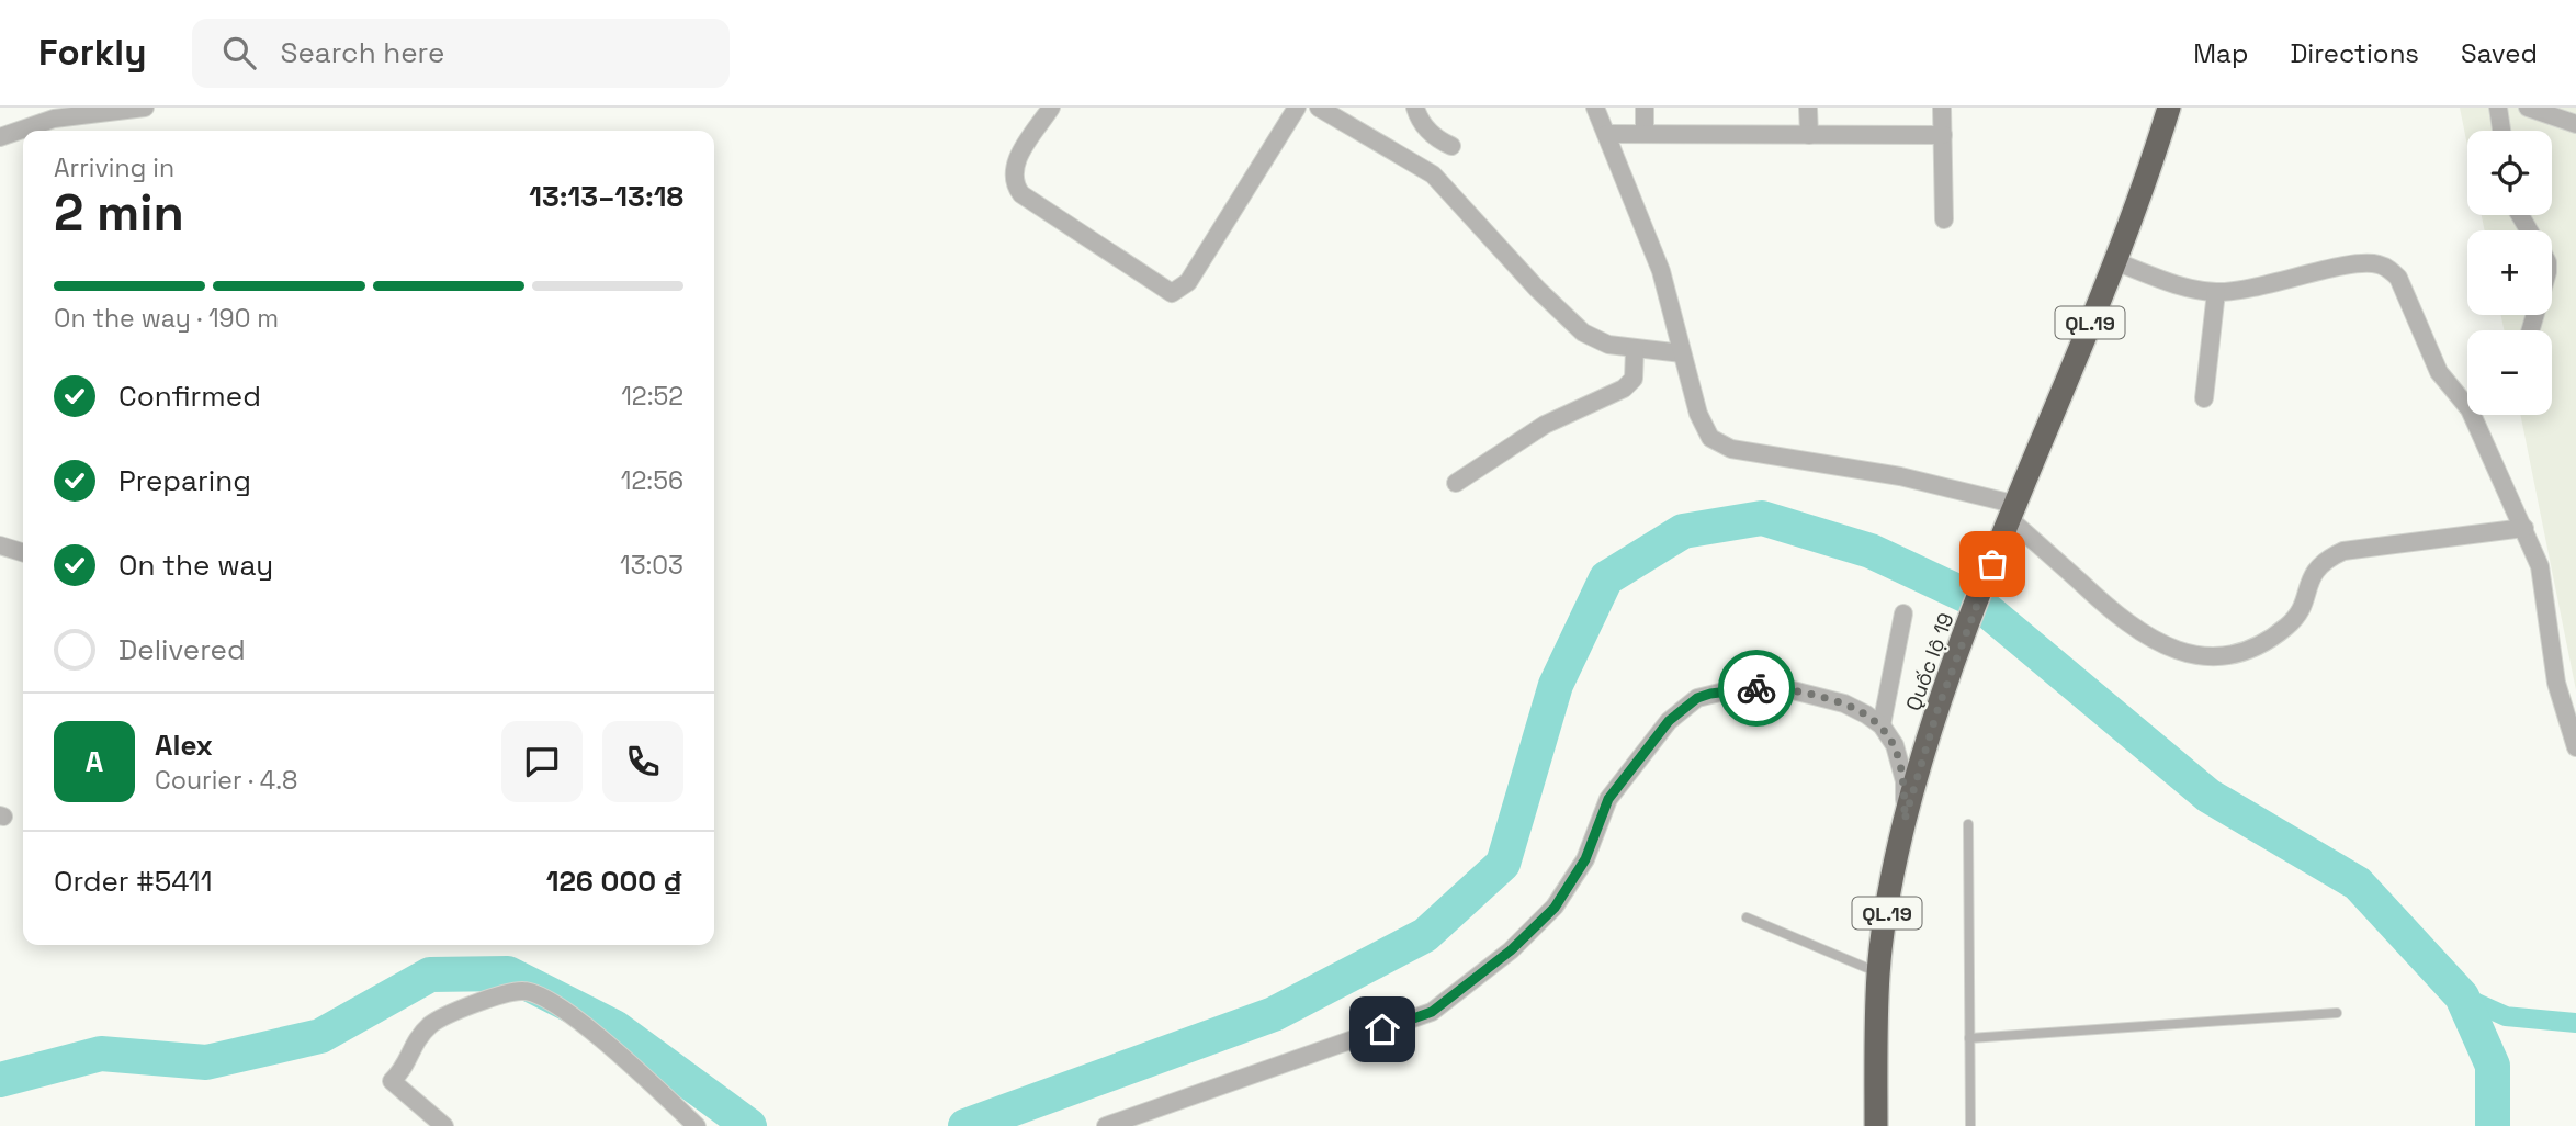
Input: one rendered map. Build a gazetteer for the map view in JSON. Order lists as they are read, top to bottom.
{
  "streets": {
    "highway": ["QL.19", "Quốc lộ 19"]
  },
  "crossings": [
    ["QL.19", "Quốc lộ 19"]
  ],
  "page": {
    "header": "Forkly",
    "search": "Search here",
    "nav": ["Map", "Directions", "Saved"],
    "map_buttons": ["+", "−"],
    "heading": ["2 min", "Arriving in", "13:13–13:18"],
    "panel": [
      "Alex",
      "Courier · 4.8",
      "Order #5411",
      "126 000 ₫"
    ],
    "bar": "On the way · 190 m",
    "list": [
      ["Confirmed", "12:52"],
      ["Preparing", "12:56"],
      ["On the way", "13:03"],
      "Delivered"
    ],
    "round": "A"
  }
}
